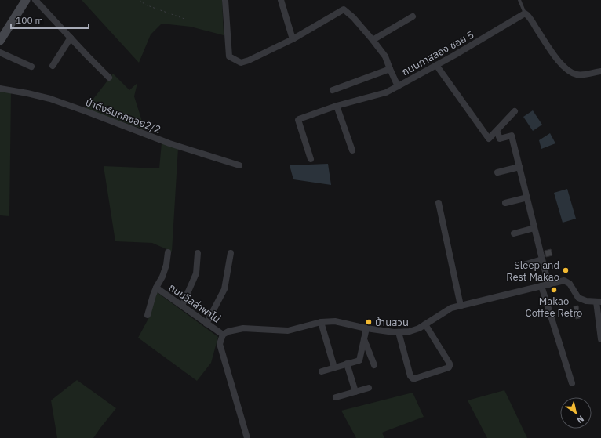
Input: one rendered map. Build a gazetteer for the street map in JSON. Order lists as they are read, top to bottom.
{
  "streets": {
    "street": ["ถนนกาสลอง ซอย 5", "ป่าตึงริมกกซอย2/2", "ถนนวิลล่าพาโน่"]
  },
  "places": ["Sleep and Rest Makao", "Makao Coffee Retro", "บ้านสวน"],
  "scale_bar": "100 m",
  "north": "bottom right"
}
